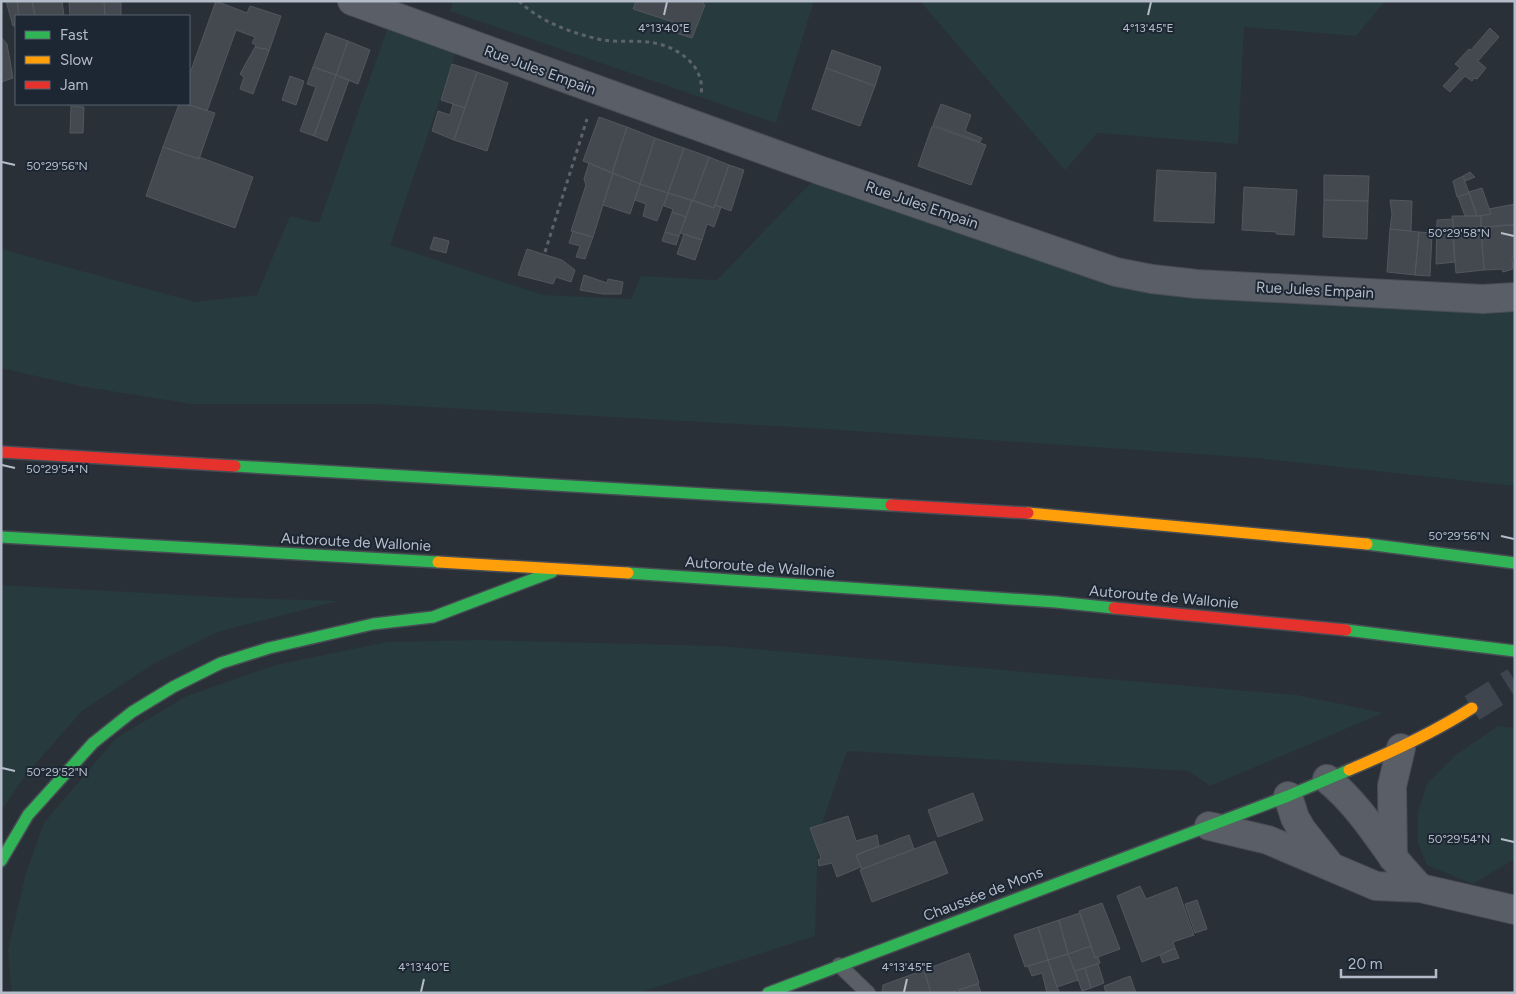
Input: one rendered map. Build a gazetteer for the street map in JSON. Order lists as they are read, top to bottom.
{
  "streets": {
    "main road": ["Autoroute de Wallonie", "Chaussée de Mons"],
    "street": ["Rue Jules Empain"]
  },
  "legend": ["Fast", "Slow", "Jam"],
  "scale_bar": "20 m",
  "coordinates": [
    "4°13'40\"E",
    "4°13'45\"E",
    "50°29'56\"N",
    "50°29'58\"N",
    "50°29'54\"N",
    "50°29'52\"N"
  ]
}
